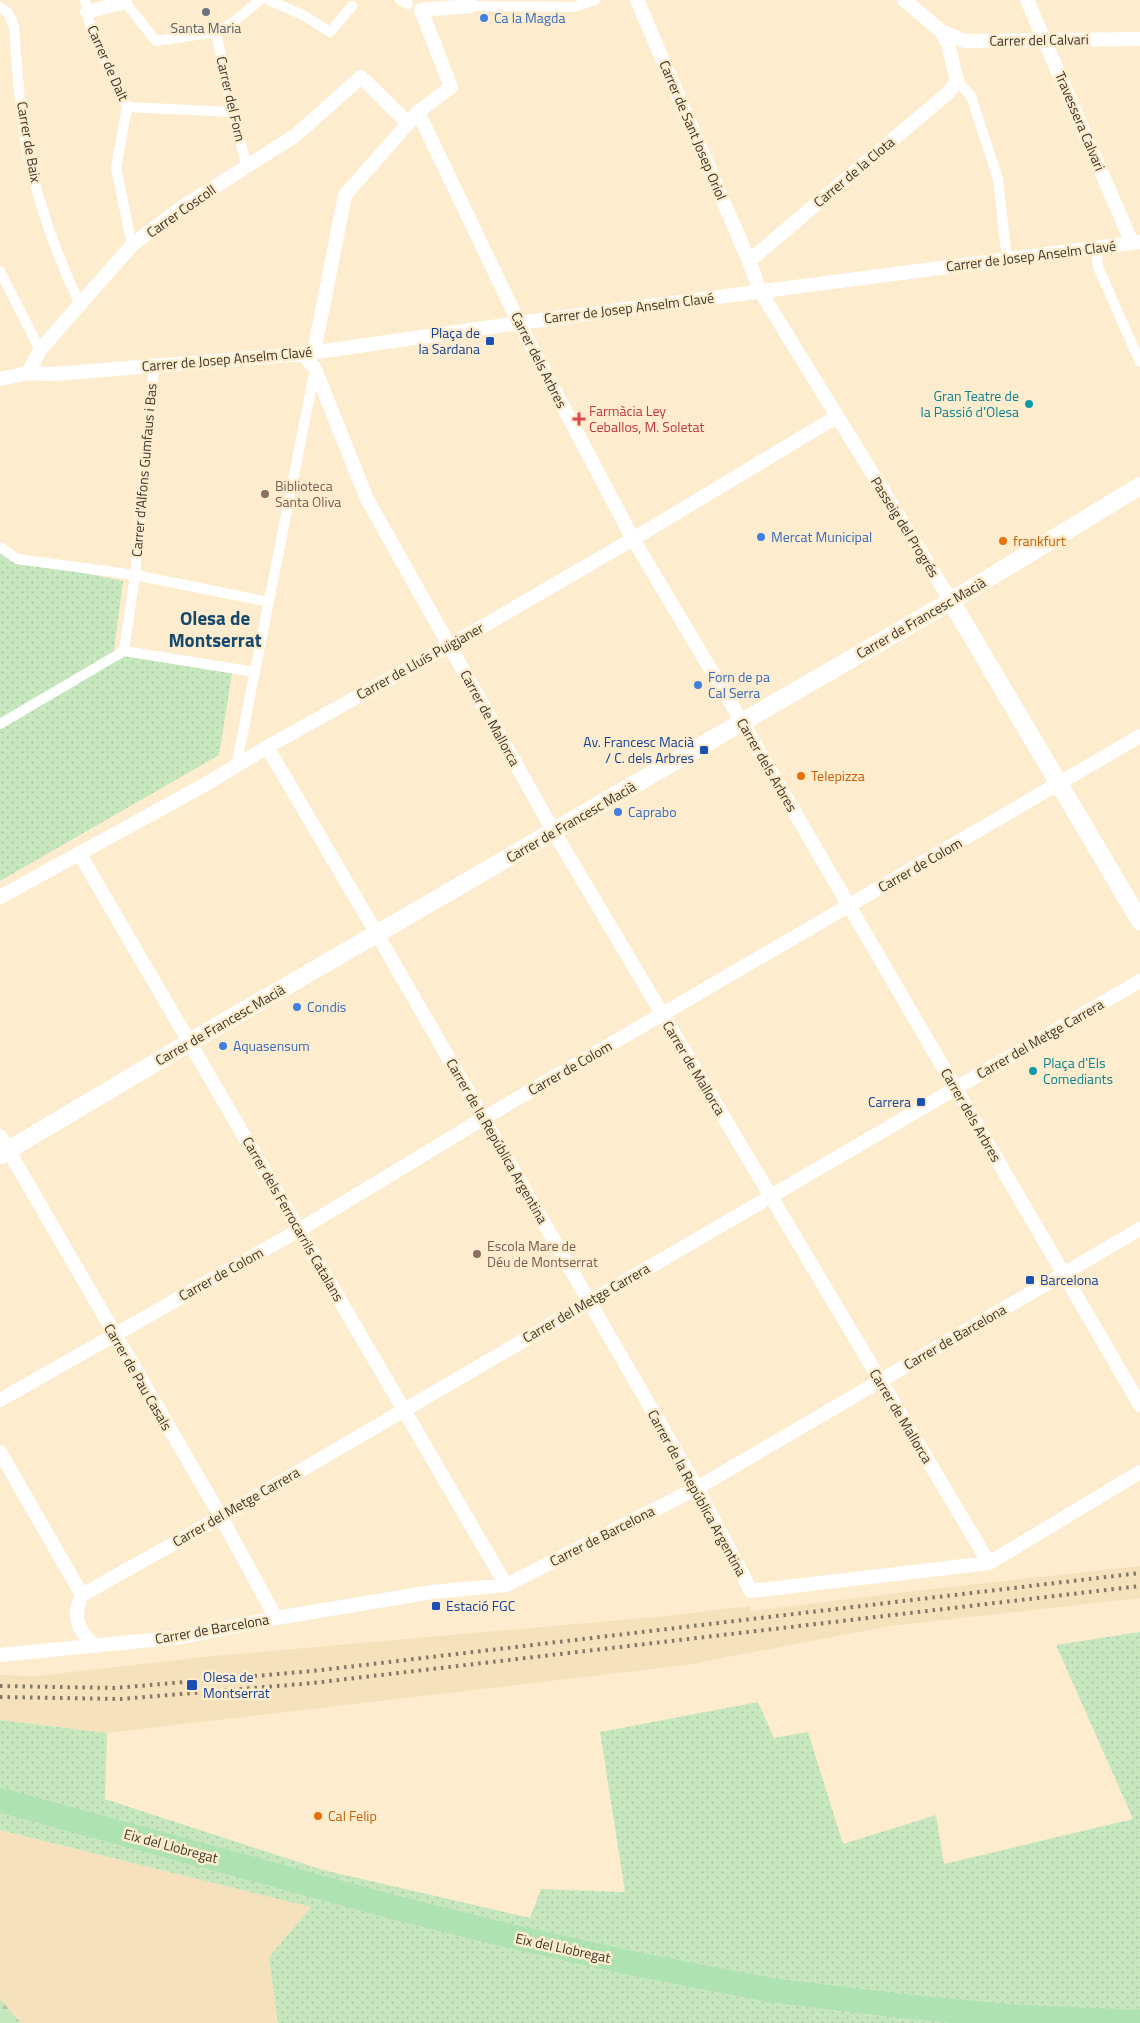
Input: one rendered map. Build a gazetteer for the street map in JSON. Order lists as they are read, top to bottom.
{
  "streets": {
    "highway": ["Eix del Llobregat"],
    "street": [
      "Carrer del Calvari",
      "Carrer de Dalt",
      "Carrer del Forn",
      "Travessera Calvari",
      "Carrer de Sant Josep Oriol",
      "Carrer de Baix",
      "Carrer de la Clota",
      "Carrer Coscoll",
      "Carrer de Josep Anselm Clavé",
      "Carrer dels Arbres",
      "Carrer d'Alfons Gumfaus i Bas",
      "Passeig del Progrés",
      "Carrer de Francesc Macià",
      "Carrer de Lluís Puigjaner",
      "Carrer de Mallorca",
      "Carrer de Colom",
      "Carrer del Metge Carrera",
      "Carrer de la República Argentina",
      "Carrer dels Ferrocarrils Catalans",
      "Carrer de Barcelona",
      "Carrer de Pau Casals"
    ]
  },
  "crossings": [
    ["Carrer del Calvari", "Travessera Calvari"],
    ["Carrer de Dalt", "Carrer Coscoll"],
    ["Carrer del Forn", "Carrer Coscoll"],
    ["Travessera Calvari", "Carrer de Josep Anselm Clavé"],
    ["Carrer de Sant Josep Oriol", "Carrer de la Clota"],
    ["Carrer de Sant Josep Oriol", "Passeig del Progrés"],
    ["Carrer de Baix", "Carrer Coscoll"],
    ["Carrer de la Clota", "Passeig del Progrés"],
    ["Carrer Coscoll", "Carrer de Josep Anselm Clavé"],
    ["Carrer de Josep Anselm Clavé", "Carrer dels Arbres"],
    ["Carrer de Josep Anselm Clavé", "Carrer d'Alfons Gumfaus i Bas"],
    ["Carrer de Josep Anselm Clavé", "Passeig del Progrés"],
    ["Carrer de Josep Anselm Clavé", "Carrer de Mallorca"],
    ["Carrer dels Arbres", "Carrer de Francesc Macià"],
    ["Carrer dels Arbres", "Carrer de Lluís Puigjaner"],
    ["Carrer dels Arbres", "Carrer de Colom"],
    ["Carrer dels Arbres", "Carrer del Metge Carrera"],
    ["Carrer dels Arbres", "Carrer de Barcelona"],
    ["Passeig del Progrés", "Carrer de Francesc Macià"],
    ["Passeig del Progrés", "Carrer de Lluís Puigjaner"],
    ["Passeig del Progrés", "Carrer de Colom"],
    ["Carrer de Francesc Macià", "Carrer de Mallorca"],
    ["Carrer de Francesc Macià", "Carrer de la República Argentina"],
    ["Carrer de Francesc Macià", "Carrer dels Ferrocarrils Catalans"],
    ["Carrer de Francesc Macià", "Carrer de Pau Casals"],
    ["Carrer de Lluís Puigjaner", "Carrer de Mallorca"],
    ["Carrer de Lluís Puigjaner", "Carrer de la República Argentina"],
    ["Carrer de Lluís Puigjaner", "Carrer dels Ferrocarrils Catalans"],
    ["Carrer de Mallorca", "Carrer de Colom"],
    ["Carrer de Mallorca", "Carrer del Metge Carrera"],
    ["Carrer de Mallorca", "Carrer de la República Argentina"],
    ["Carrer de Mallorca", "Carrer de Barcelona"],
    ["Carrer de Colom", "Carrer de la República Argentina"],
    ["Carrer de Colom", "Carrer dels Ferrocarrils Catalans"],
    ["Carrer de Colom", "Carrer de Pau Casals"],
    ["Carrer del Metge Carrera", "Carrer de la República Argentina"],
    ["Carrer del Metge Carrera", "Carrer dels Ferrocarrils Catalans"],
    ["Carrer del Metge Carrera", "Carrer de Pau Casals"],
    ["Carrer de la República Argentina", "Carrer de Barcelona"],
    ["Carrer dels Ferrocarrils Catalans", "Carrer de Barcelona"],
    ["Carrer de Barcelona", "Carrer de Pau Casals"]
  ],
  "districts": ["Olesa de Montserrat"],
  "places": {
    "other": [
      "Santa Maria",
      "Ca la Magda",
      "Gran Teatre de la Passió d'Olesa",
      "Biblioteca Santa Oliva",
      "Mercat Municipal",
      "frankfurt",
      "Forn de pa Cal Serra",
      "Telepizza",
      "Caprabo",
      "Condis",
      "Aquasensum",
      "Plaça d'Els Comediants",
      "Escola Mare de Déu de Montserrat",
      "Cal Felip"
    ],
    "transit": [
      "Plaça de la Sardana",
      "Av. Francesc Macià / C. dels Arbres",
      "Carrera",
      "Barcelona",
      "Estació FGC",
      "Olesa de Montserrat"
    ],
    "health": ["Farmàcia Ley Ceballos, M. Soletat"]
  }
}
